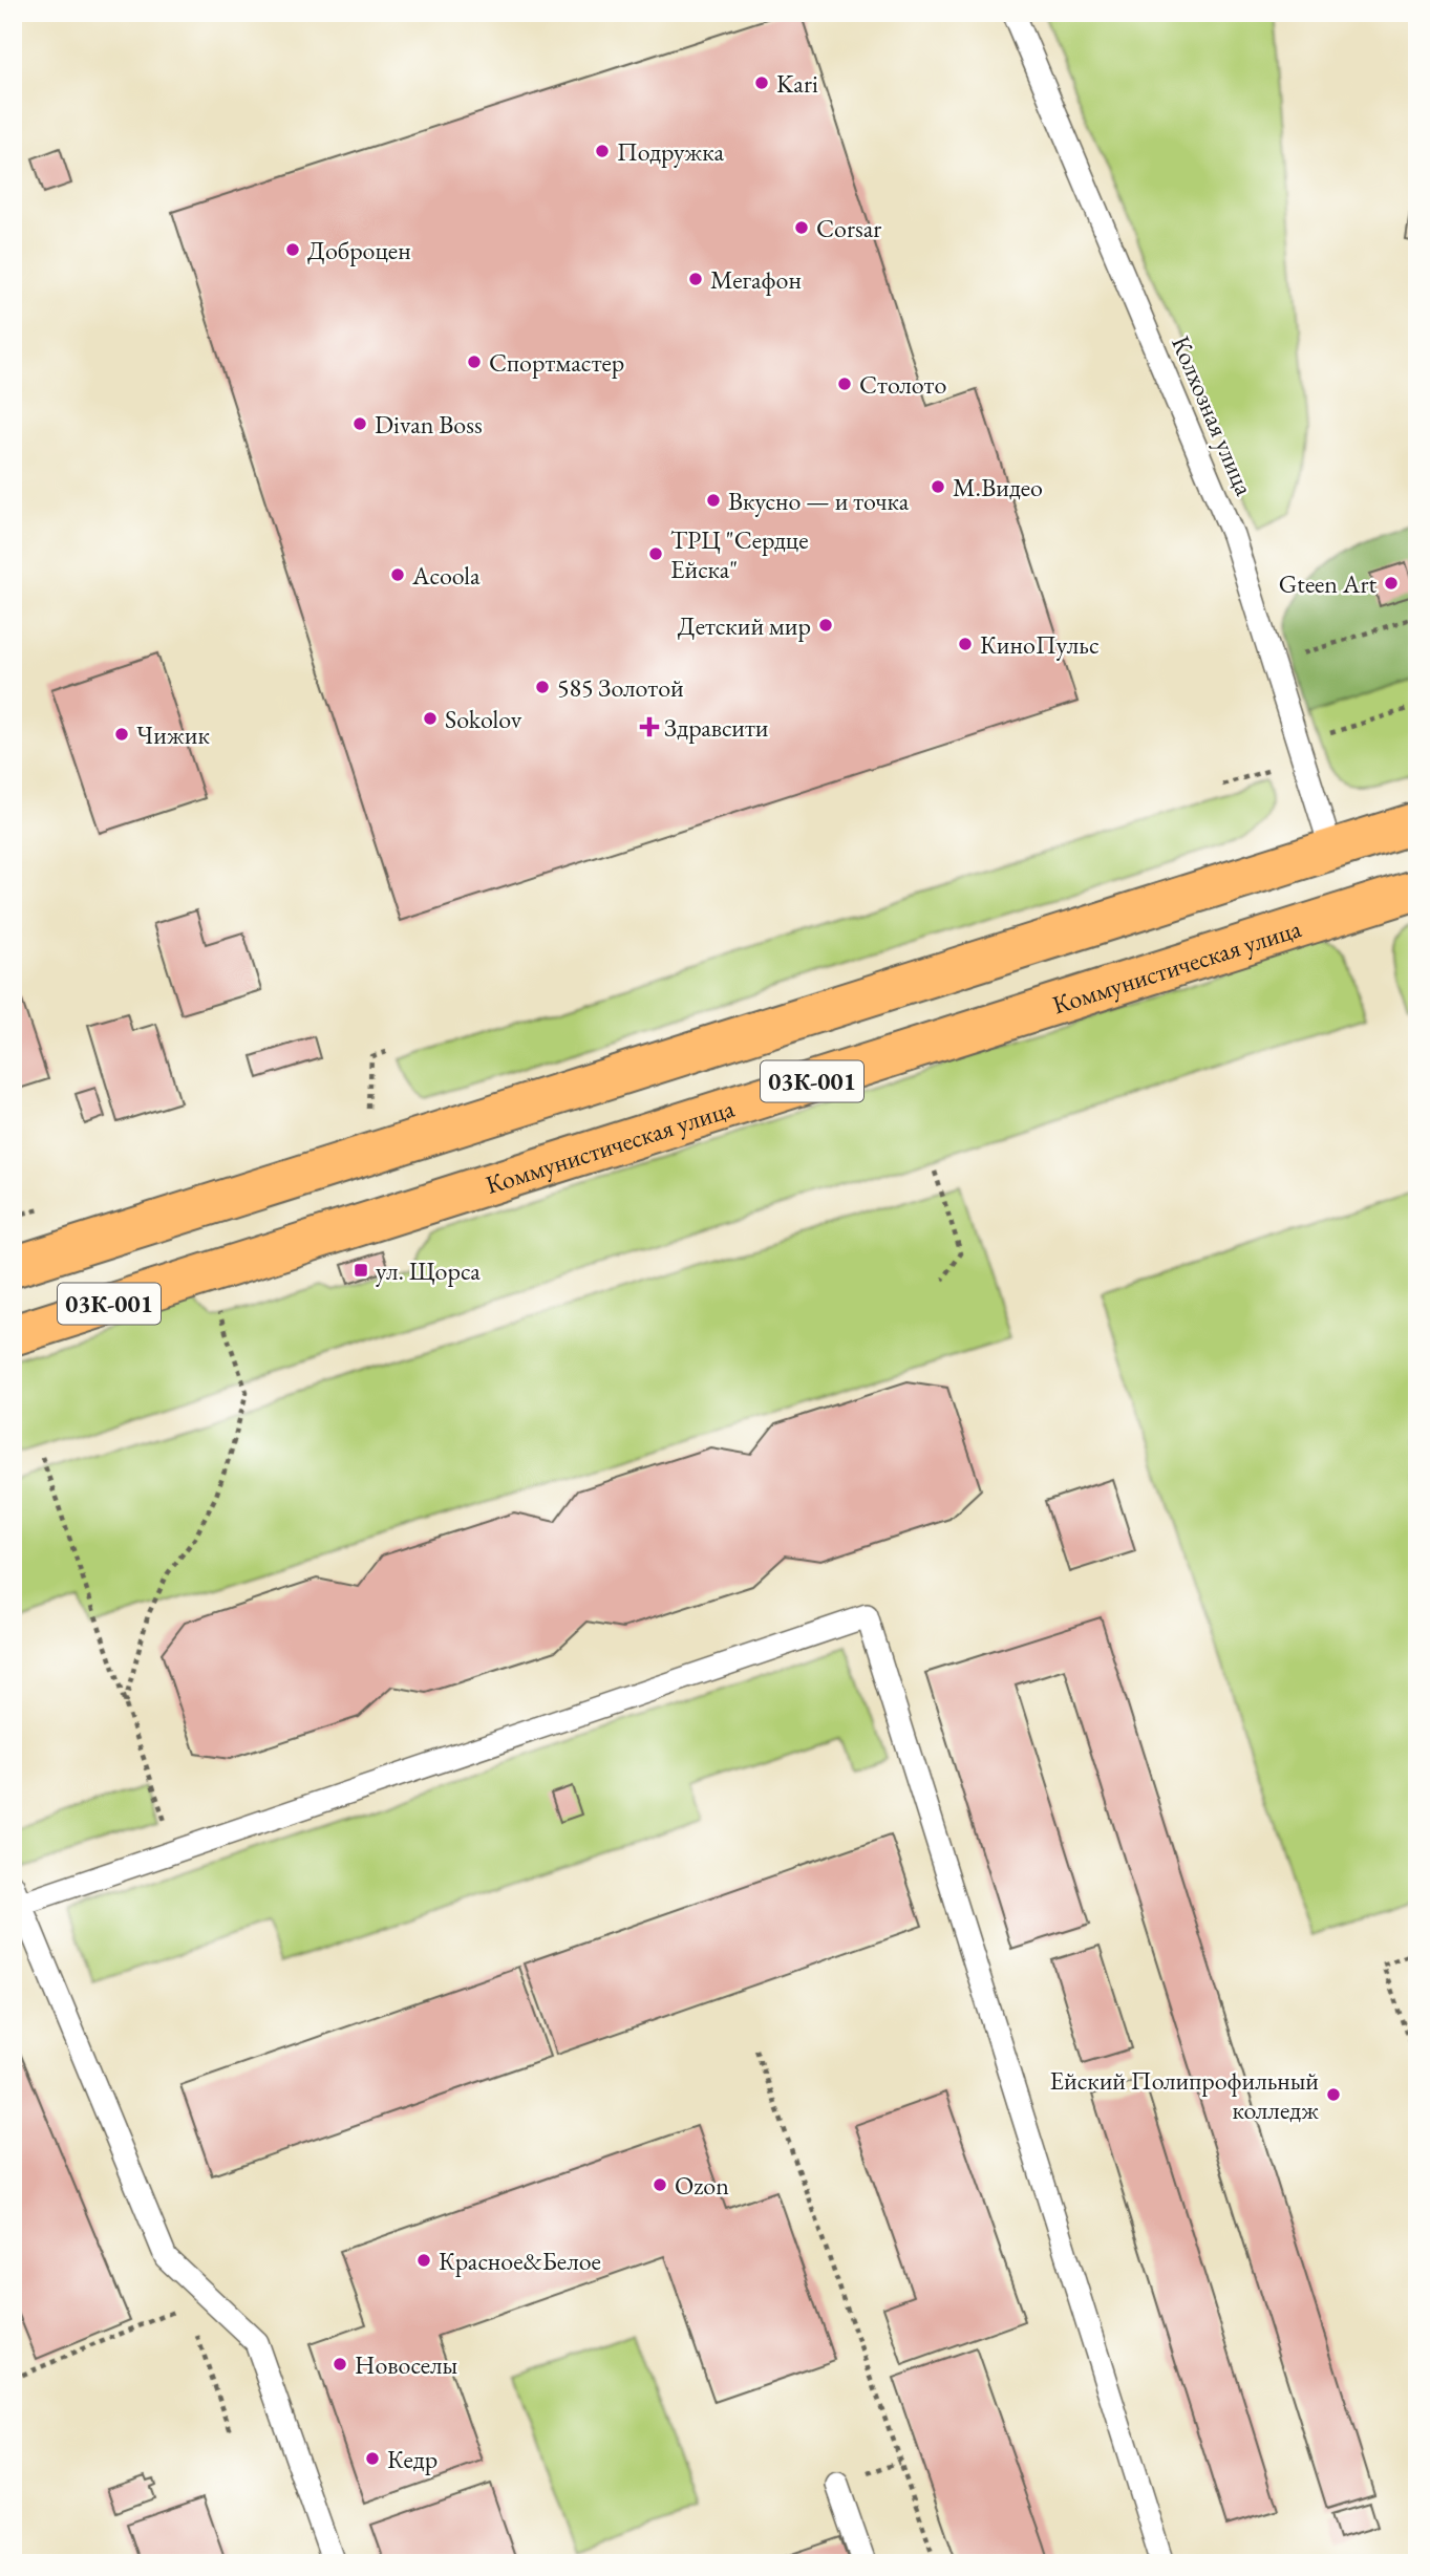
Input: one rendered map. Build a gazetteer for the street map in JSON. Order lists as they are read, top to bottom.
{
  "streets": {
    "main road": ["Коммунистическая улица", "03К-001"],
    "lane": ["Колхозная улица"]
  },
  "crossings": [
    ["Колхозная улица", "03К-001"]
  ],
  "places": {
    "other": [
      "Kari",
      "Подружка",
      "Corsar",
      "Доброцен",
      "Мегафон",
      "Спортмастер",
      "Столото",
      "Divan Boss",
      "М.Видео",
      "Вкусно — и точка",
      "ТРЦ \"Сердце Ейска\"",
      "Acoola",
      "Gteen Art",
      "Детский мир",
      "КиноПульс",
      "585 Золотой",
      "Sokolov",
      "Чижик",
      "Ейский Полипрофильный колледж",
      "Ozon",
      "Красное&Белое",
      "Новоселы",
      "Кедр"
    ],
    "health": ["Здравсити"],
    "transit": ["ул. Щорса"]
  }
}
